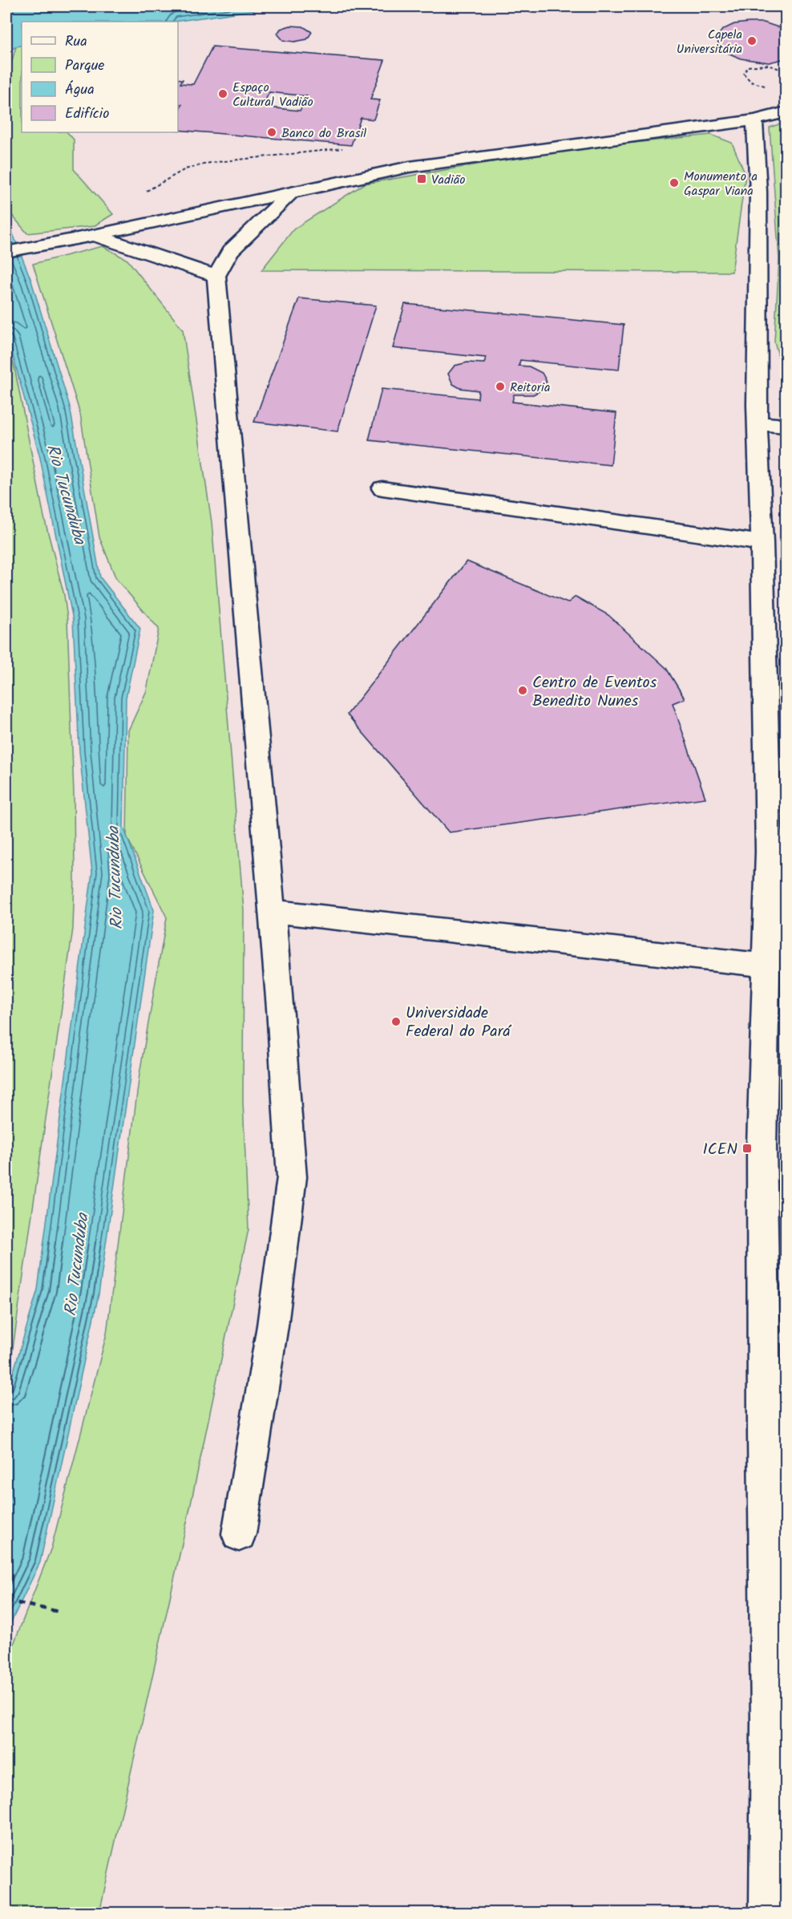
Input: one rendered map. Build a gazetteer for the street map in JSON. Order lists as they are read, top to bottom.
{
  "water": ["Rio Tucunduba"],
  "places": {
    "other": [
      "Capela Universitária",
      "Espaço Cultural Vadião",
      "Banco do Brasil",
      "Monumento a Gaspar Viana",
      "Reitoria",
      "Centro de Eventos Benedito Nunes",
      "Universidade Federal do Pará"
    ],
    "transit": ["Vadião", "ICEN"]
  },
  "legend": [
    "Rua",
    "Parque",
    "Água",
    "Edifício"
  ]
}
